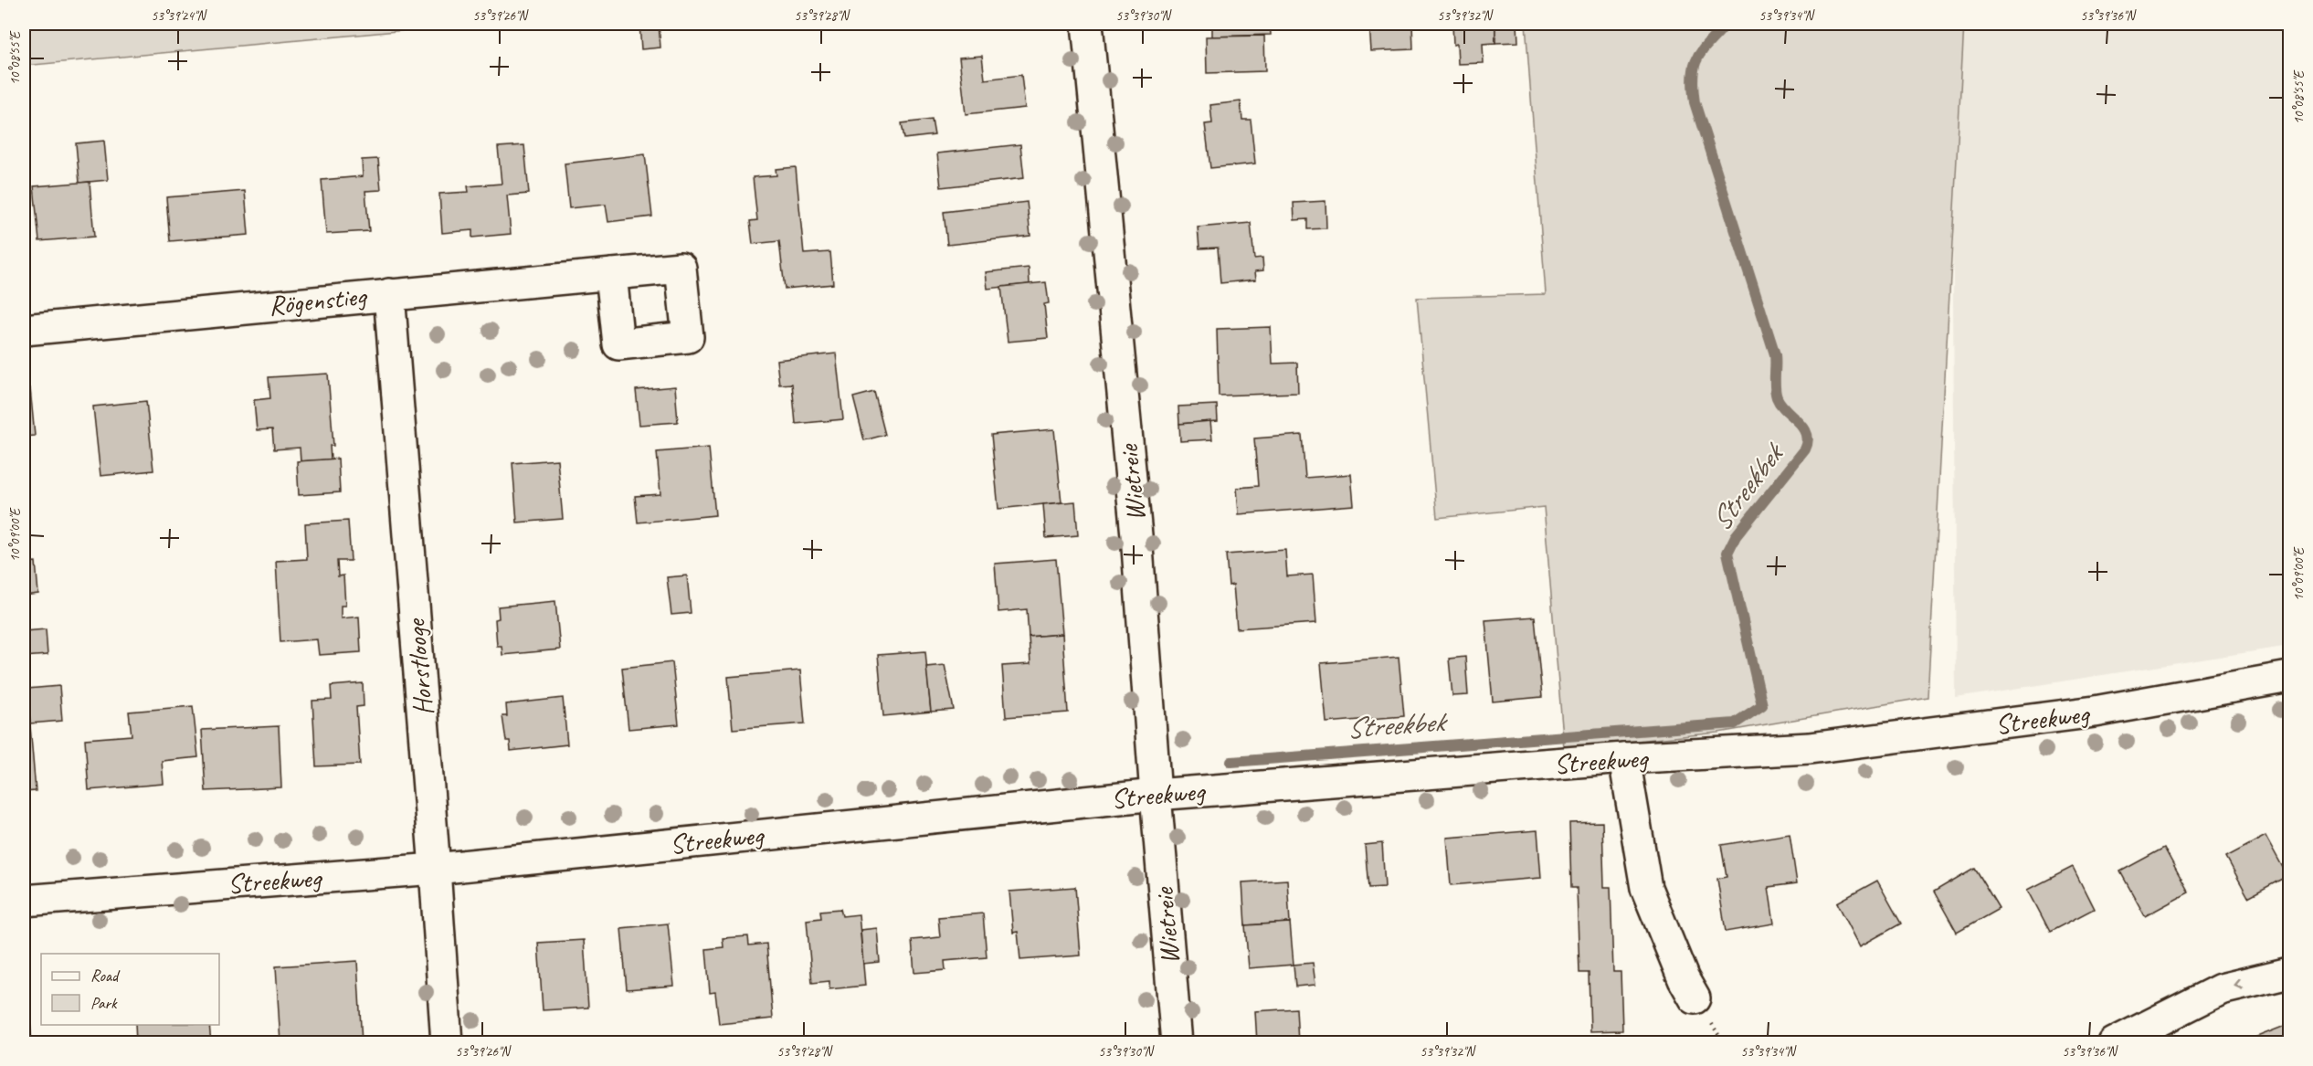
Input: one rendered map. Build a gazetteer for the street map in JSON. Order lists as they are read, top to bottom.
{
  "streets": {
    "street": [
      "Rögenstieg",
      "Wietreie",
      "Horstlooge",
      "Streekweg"
    ]
  },
  "crossings": [
    ["Rögenstieg", "Horstlooge"],
    ["Wietreie", "Streekweg"],
    ["Horstlooge", "Streekweg"]
  ],
  "water": ["Streekbek"],
  "legend": ["Road", "Park"],
  "coordinates": [
    "53°39'24\"N",
    "53°39'26\"N",
    "53°39'28\"N",
    "53°39'30\"N",
    "53°39'32\"N",
    "53°39'34\"N",
    "53°39'36\"N",
    "10°08'55\"E",
    "10°09'00\"E"
  ]
}
